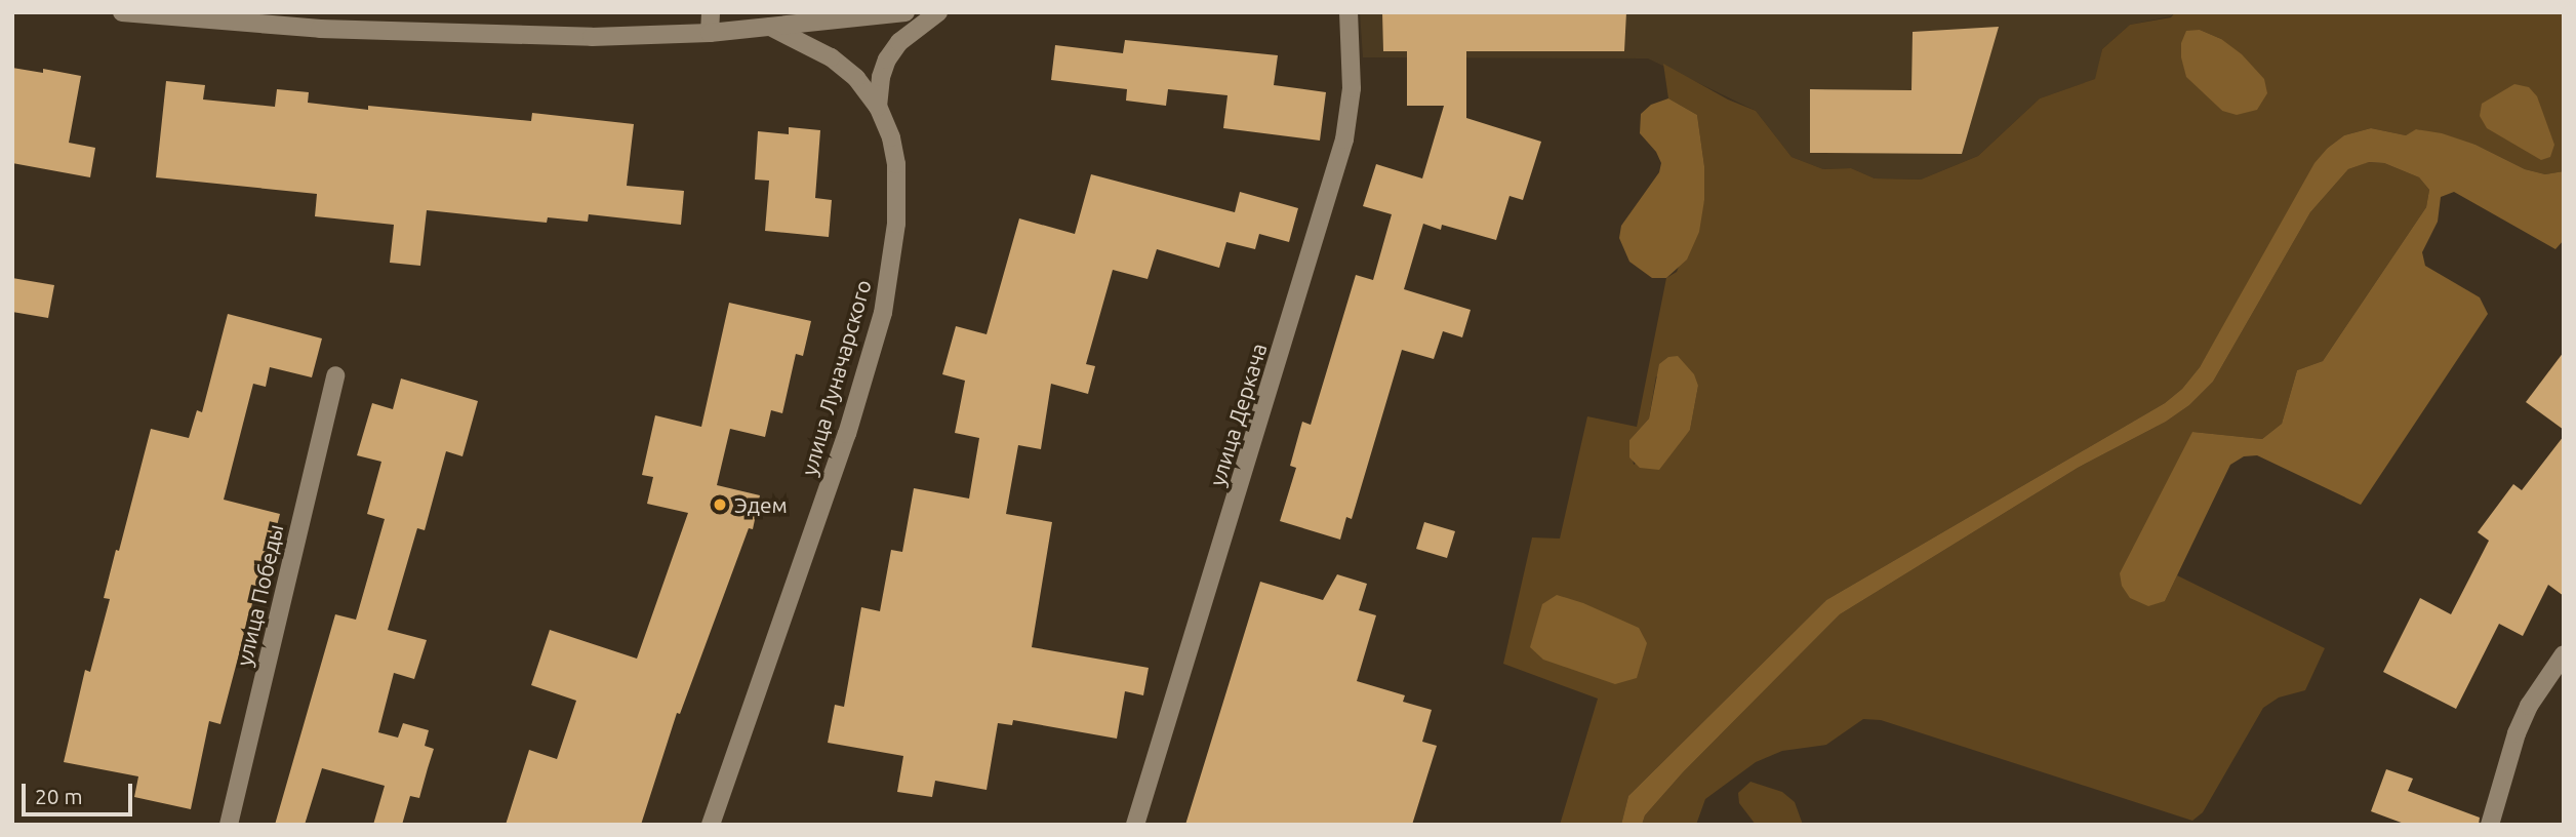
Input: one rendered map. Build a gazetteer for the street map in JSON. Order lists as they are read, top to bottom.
{
  "streets": {
    "street": ["улица Луначарского", "улица Деркача", "улица Победы"]
  },
  "places": ["Эдем"],
  "scale_bar": "20 m"
}
